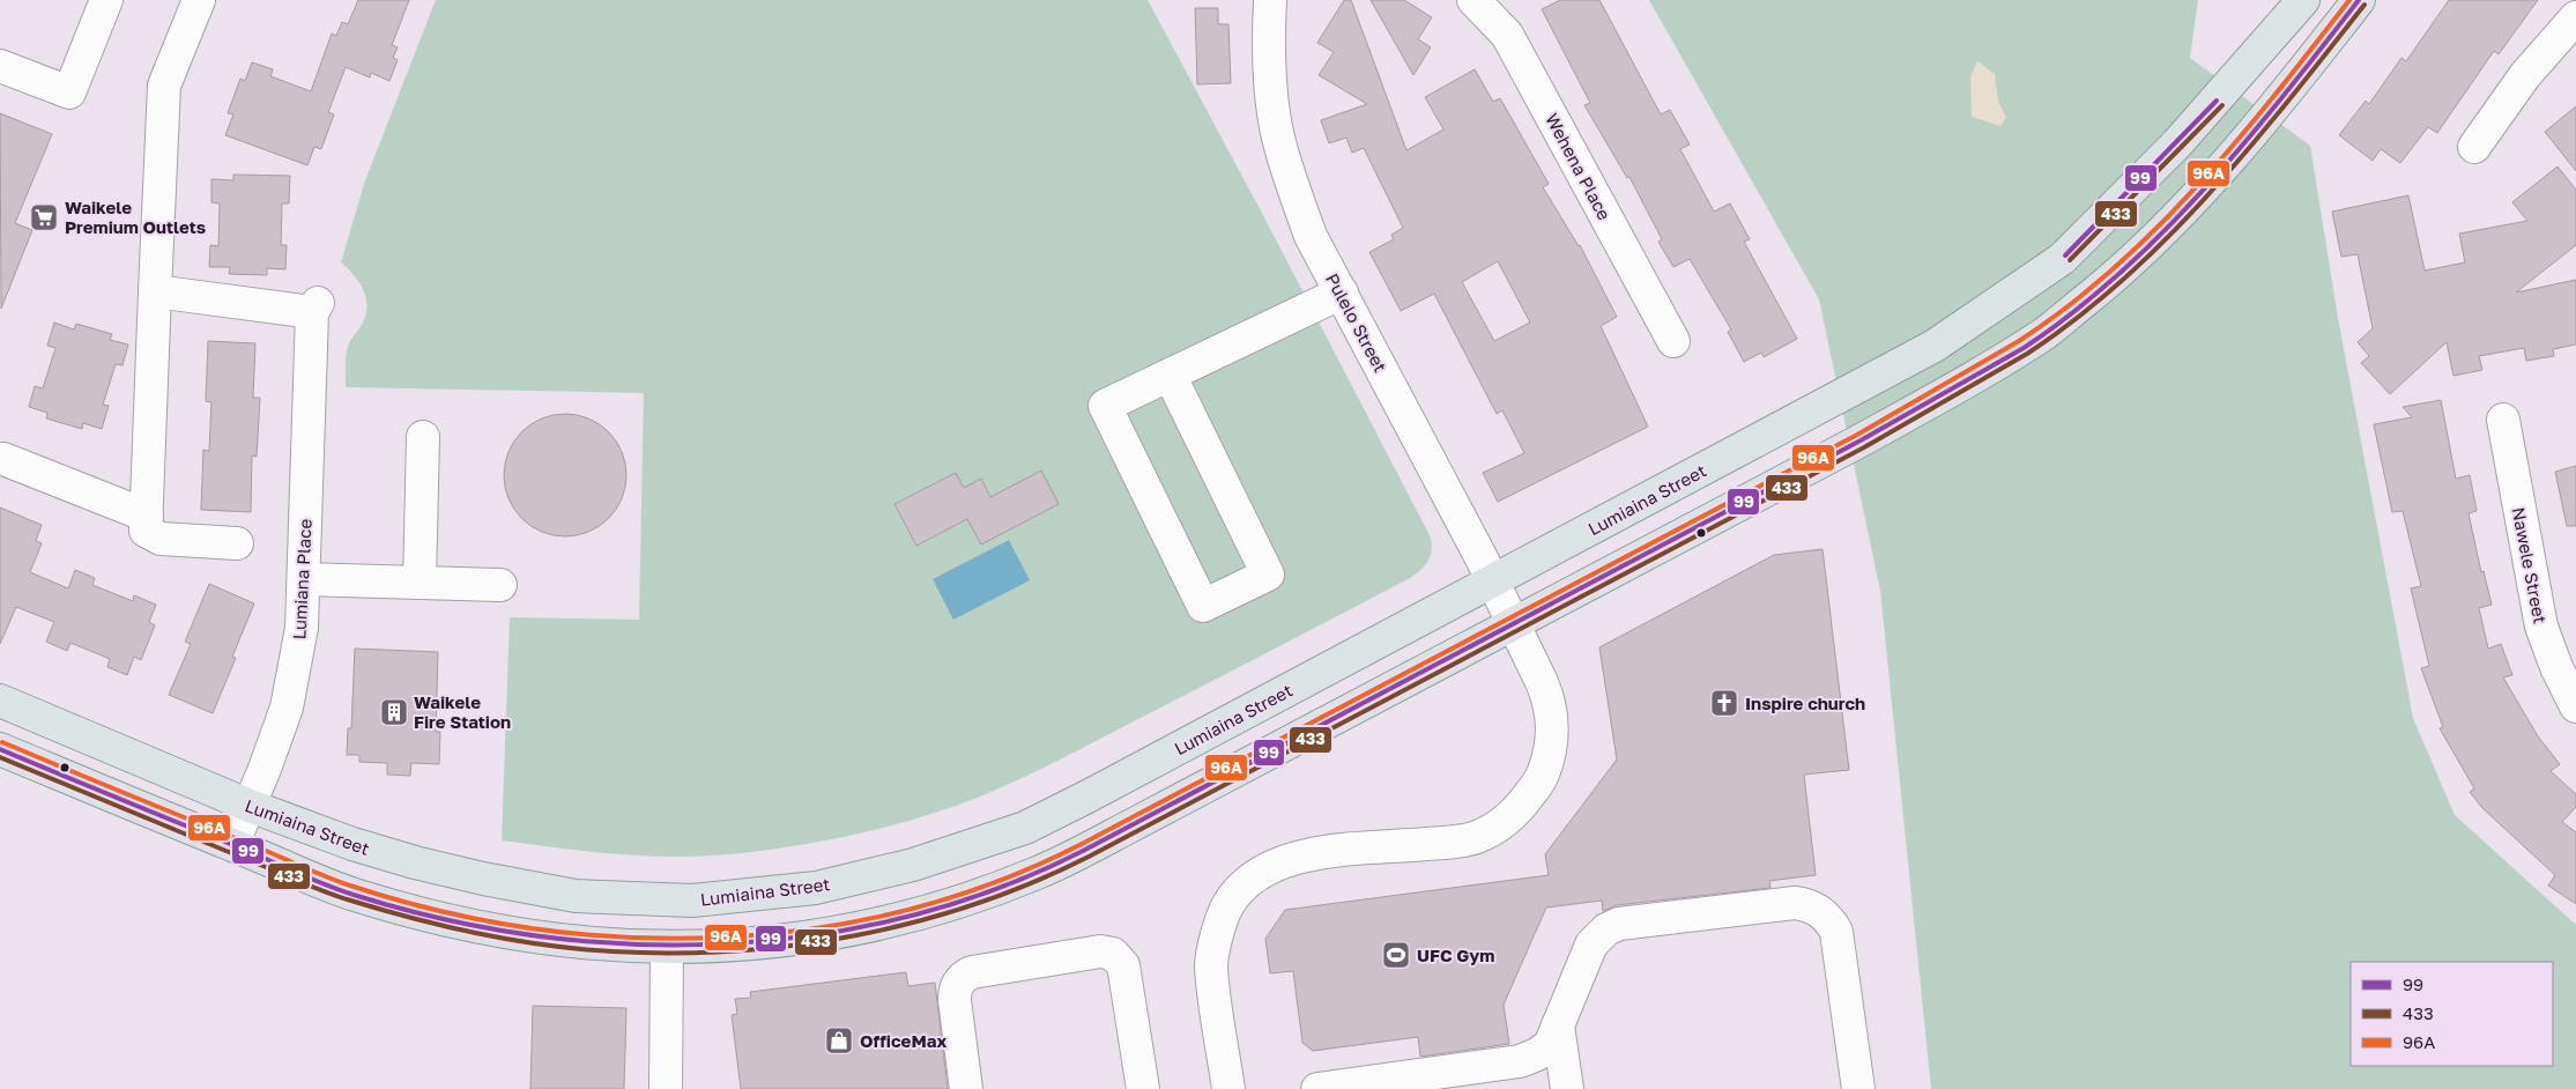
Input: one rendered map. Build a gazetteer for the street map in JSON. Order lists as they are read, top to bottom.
{
  "streets": {
    "main road": ["Lumiaina Street"],
    "street": [
      "Wehena Place",
      "Pulelo Street",
      "Nawele Street",
      "Lumiana Place"
    ]
  },
  "crossings": [
    ["Pulelo Street", "Lumiaina Street"],
    ["Lumiaina Street", "Lumiana Place"]
  ],
  "places": {
    "supermarket": ["Waikele Premium Outlets"],
    "church": ["Inspire church"],
    "building": ["Waikele Fire Station"],
    "sports": ["UFC Gym"],
    "shop": ["OfficeMax"]
  },
  "lines": ["transit line 99", "transit line 96A", "transit line 433"],
  "legend": ["99", "433", "96A"]
}
